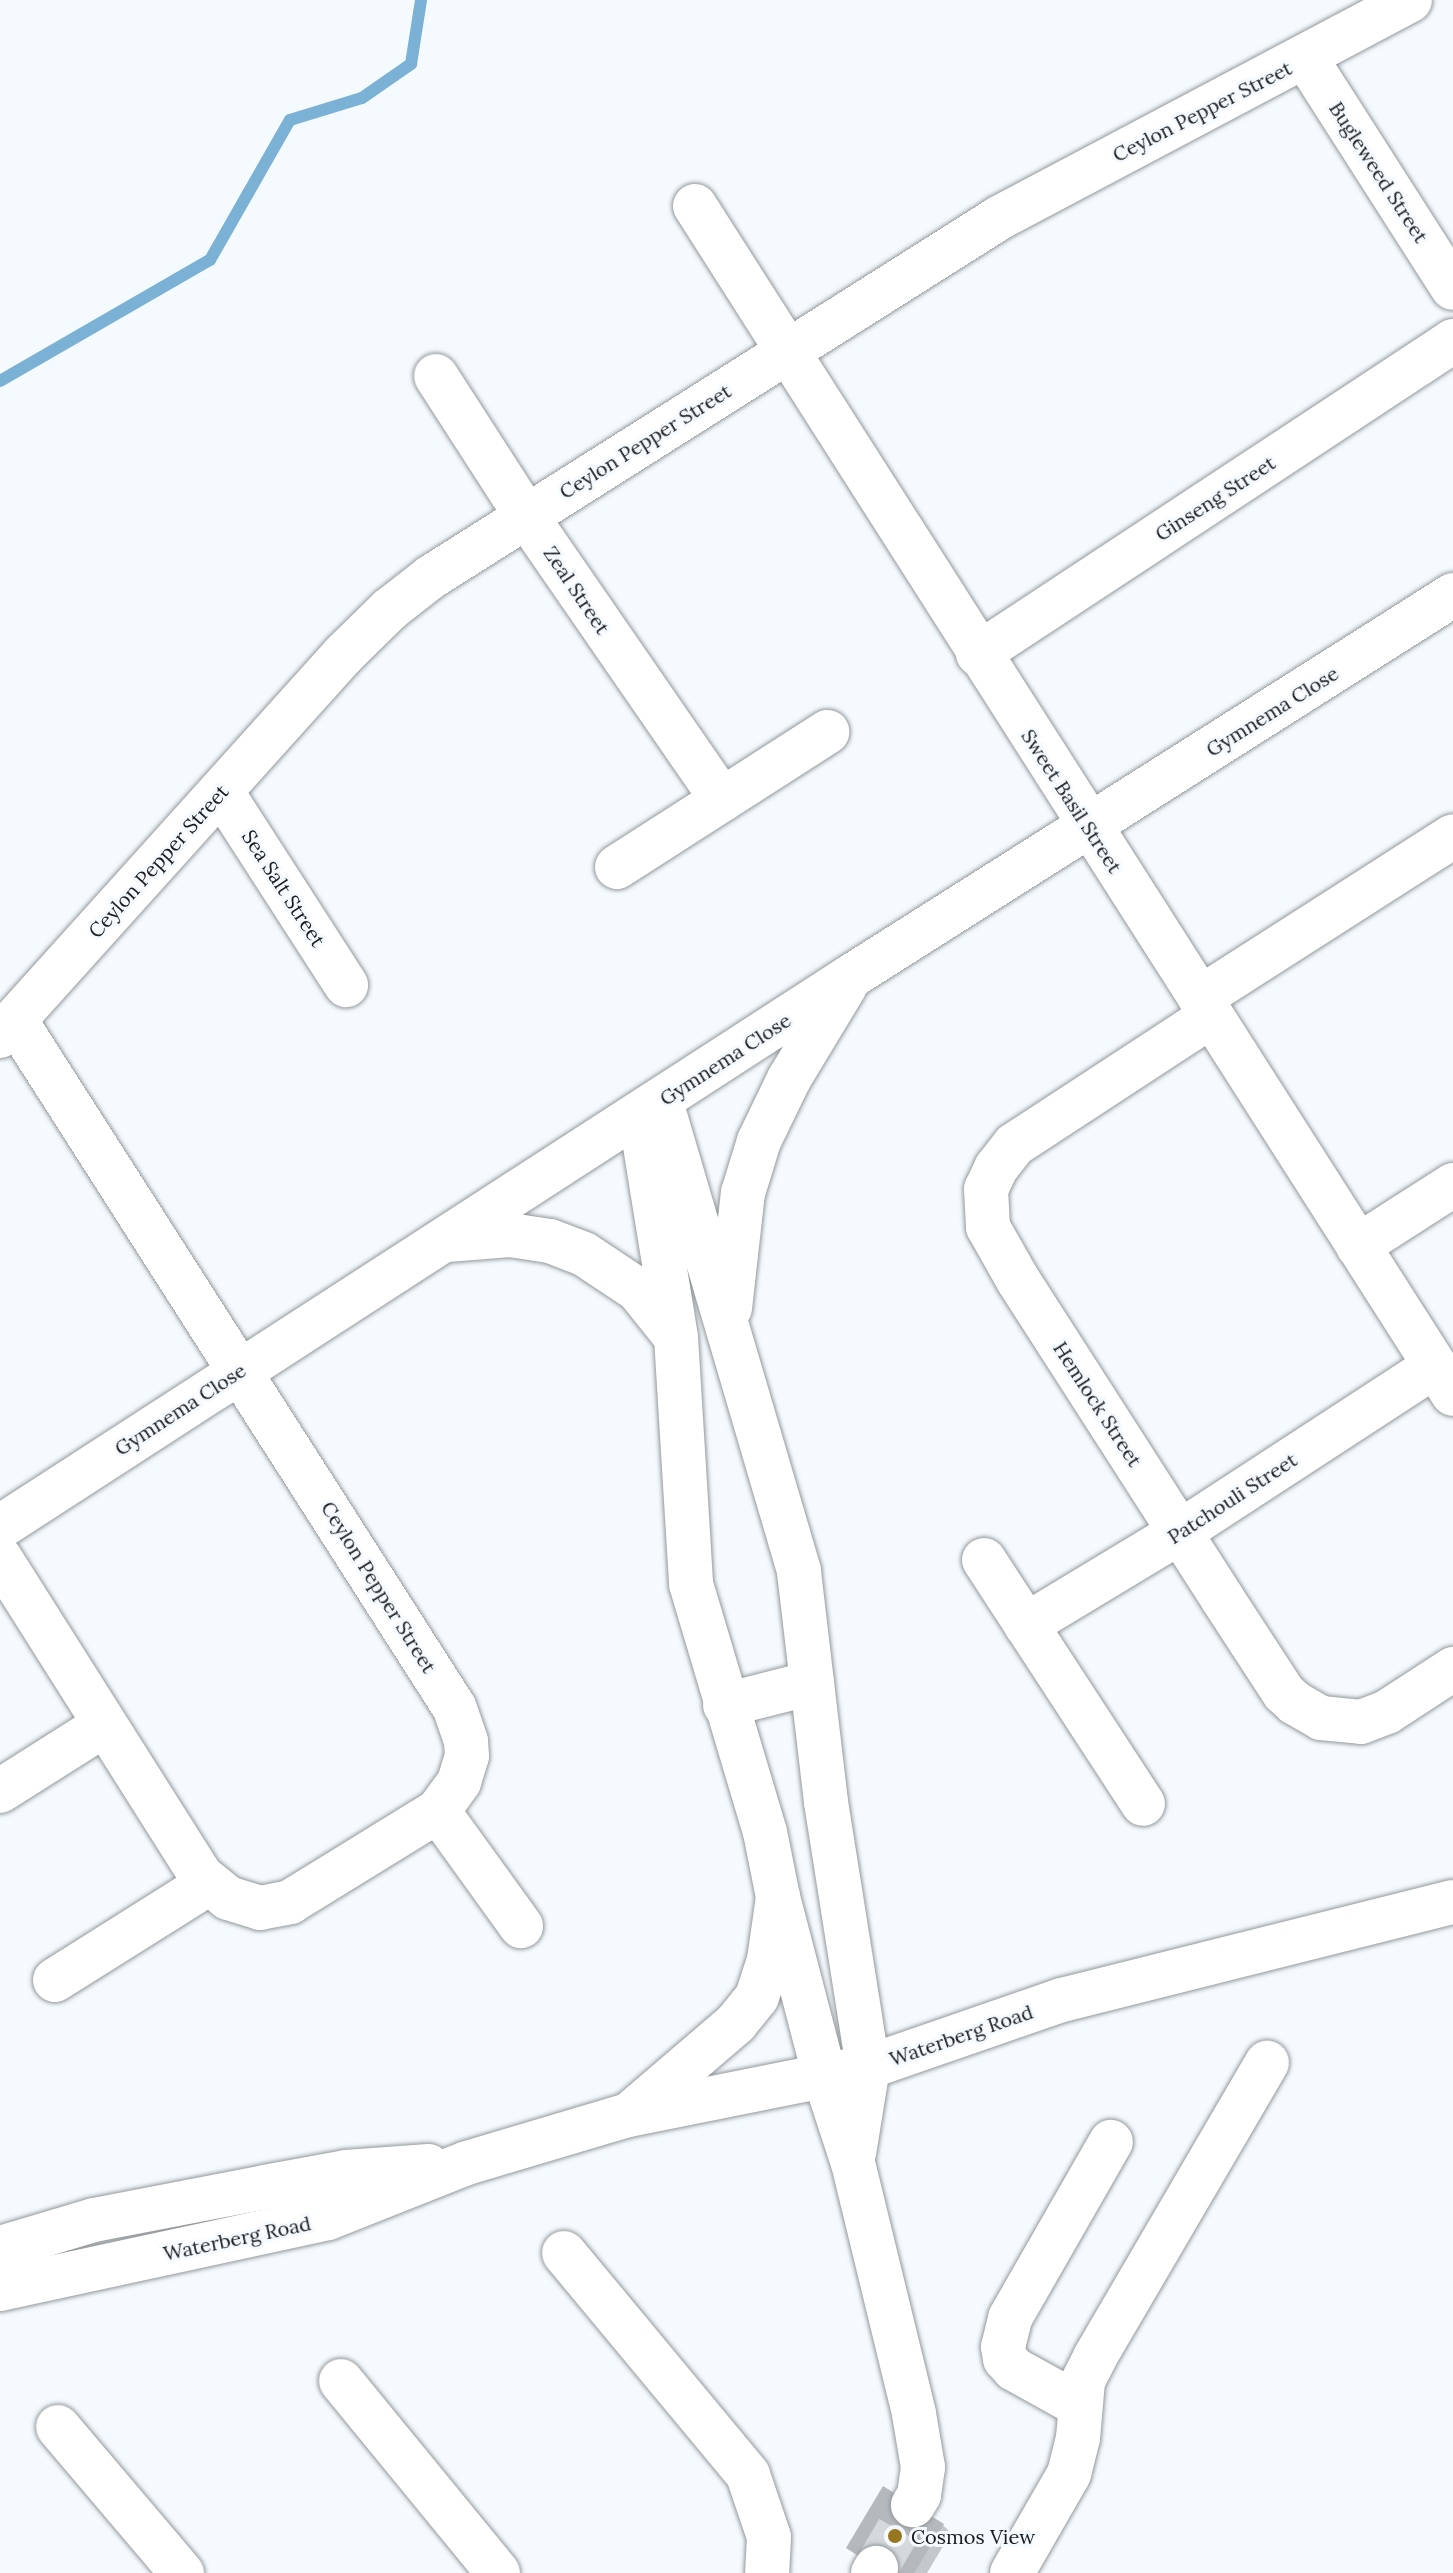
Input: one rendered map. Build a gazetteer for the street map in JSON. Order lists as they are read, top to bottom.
{
  "streets": {
    "street": [
      "Ceylon Pepper Street",
      "Bugleweed Street",
      "Ginseng Street",
      "Zeal Street",
      "Gymnema Close",
      "Sweet Basil Street",
      "Sea Salt Street",
      "Hemlock Street",
      "Patchouli Street",
      "Waterberg Road"
    ]
  },
  "crossings": [
    ["Ceylon Pepper Street", "Bugleweed Street"],
    ["Ceylon Pepper Street", "Zeal Street"],
    ["Ceylon Pepper Street", "Gymnema Close"],
    ["Ceylon Pepper Street", "Sweet Basil Street"],
    ["Ceylon Pepper Street", "Sea Salt Street"],
    ["Ginseng Street", "Sweet Basil Street"],
    ["Gymnema Close", "Sweet Basil Street"],
    ["Sweet Basil Street", "Hemlock Street"],
    ["Sweet Basil Street", "Patchouli Street"],
    ["Hemlock Street", "Patchouli Street"]
  ],
  "places": ["Cosmos View"]
}
